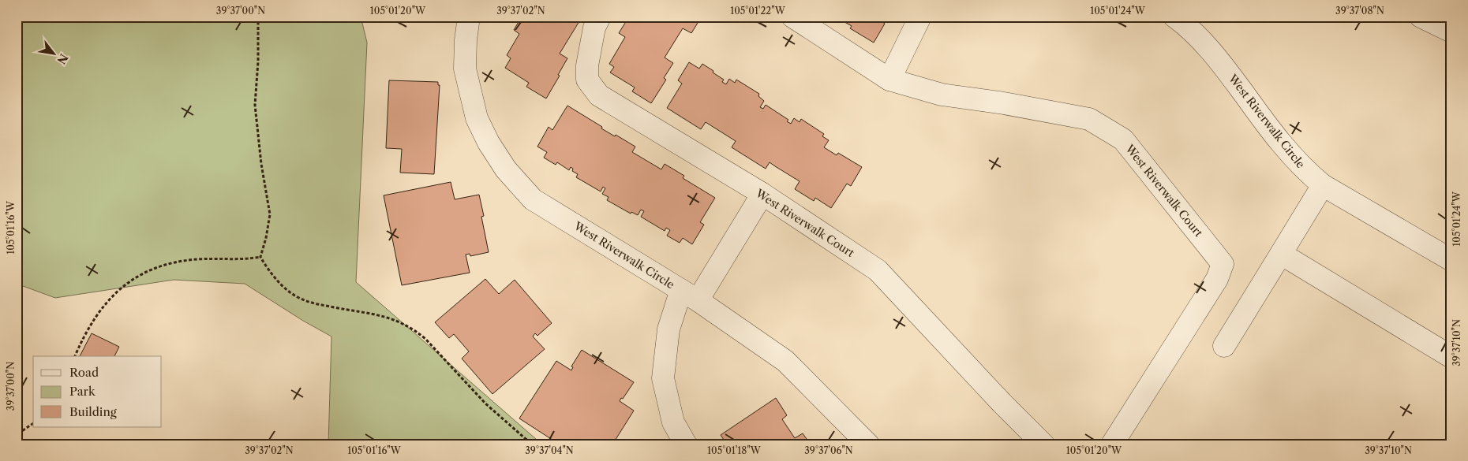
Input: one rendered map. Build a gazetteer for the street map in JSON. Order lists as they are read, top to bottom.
{
  "streets": {
    "street": ["West Riverwalk Circle", "West Riverwalk Court"]
  },
  "legend": ["Road", "Park", "Building"],
  "north": "bottom right",
  "coordinates": [
    "39°37'00\"N",
    "105°01'20\"W",
    "39°37'02\"N",
    "105°01'22\"W",
    "105°01'24\"W",
    "39°37'08\"N",
    "105°01'16\"W",
    "39°37'10\"N",
    "39°37'04\"N",
    "105°01'18\"W",
    "39°37'06\"N"
  ]
}
